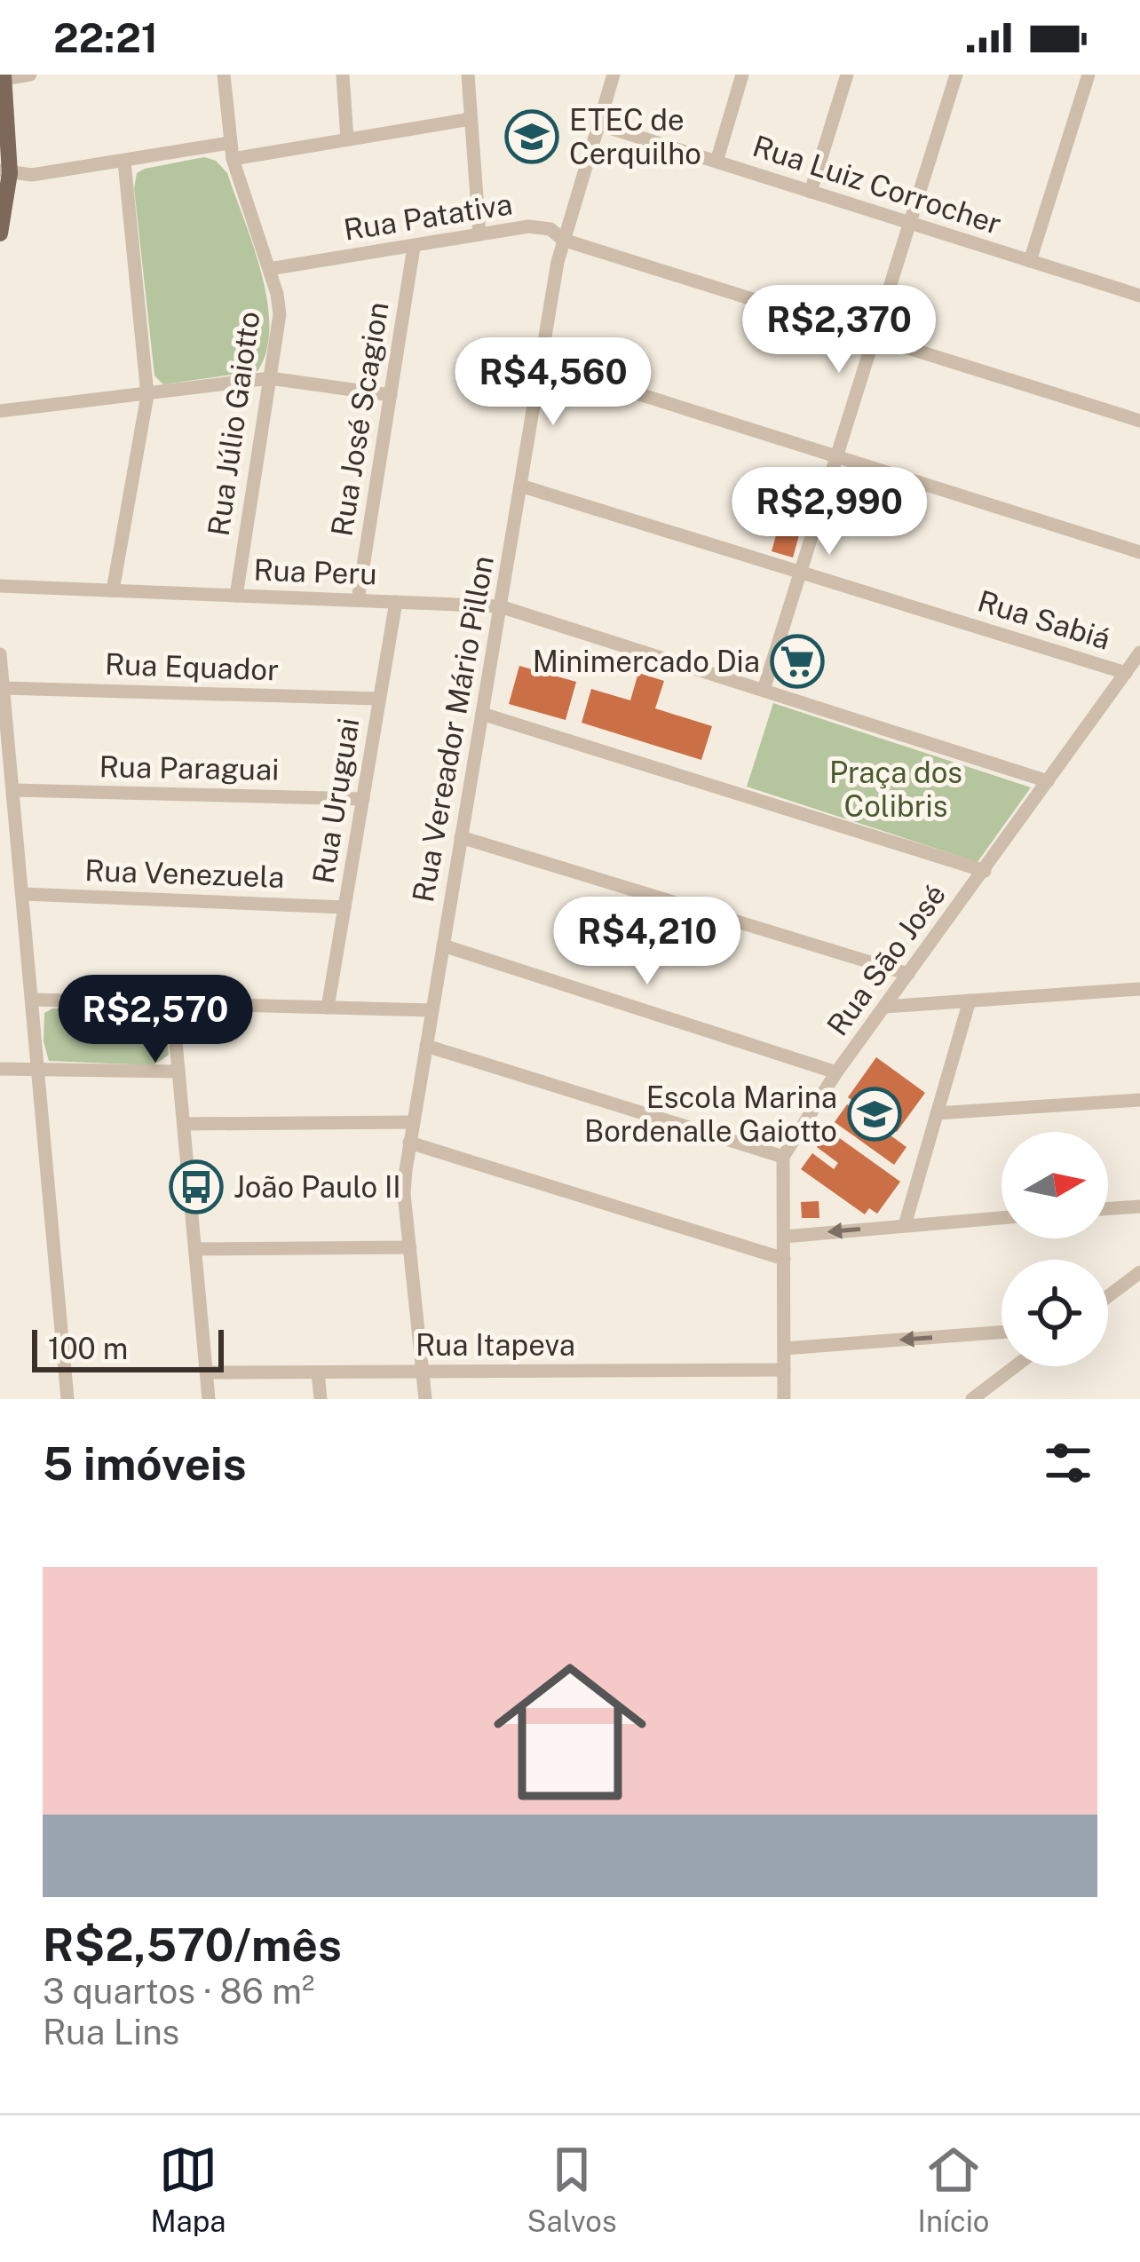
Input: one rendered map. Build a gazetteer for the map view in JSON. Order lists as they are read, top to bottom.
{
  "streets": {
    "street": [
      "Rua Luiz Corrocher",
      "Rua Patativa",
      "Rua José Scagion",
      "Rua Júlio Gaiotto",
      "Rua Peru",
      "Rua Sabiá",
      "Rua Equador",
      "Rua Vereador Mário Pillon",
      "Rua Paraguai",
      "Rua Uruguai",
      "Rua Venezuela",
      "Rua São José",
      "Rua Itapeva"
    ]
  },
  "crossings": [
    ["Rua Luiz Corrocher", "Rua Vereador Mário Pillon"],
    ["Rua Patativa", "Rua José Scagion"],
    ["Rua Patativa", "Rua Júlio Gaiotto"],
    ["Rua Patativa", "Rua Vereador Mário Pillon"],
    ["Rua José Scagion", "Rua Peru"],
    ["Rua Júlio Gaiotto", "Rua Peru"],
    ["Rua Peru", "Rua Vereador Mário Pillon"],
    ["Rua Peru", "Rua Uruguai"],
    ["Rua Sabiá", "Rua Vereador Mário Pillon"],
    ["Rua Sabiá", "Rua São José"],
    ["Rua Equador", "Rua Uruguai"],
    ["Rua Vereador Mário Pillon", "Rua Itapeva"],
    ["Rua Paraguai", "Rua Uruguai"],
    ["Rua Uruguai", "Rua Venezuela"]
  ],
  "parks": ["Praça dos Colibris"],
  "places": {
    "school or university": ["ETEC de Cerquilho", "Escola Marina Bordenalle Gaiotto"],
    "supermarket": ["Minimercado Dia"],
    "bus stop": ["João Paulo II"]
  },
  "scale_bar": "100 m",
  "north": "right",
  "page": {
    "status": "22:21",
    "price": [
      "R$2,370",
      "R$4,560",
      "R$2,990",
      "R$4,210",
      "R$2,570"
    ],
    "scale": "100 m",
    "heading": "5 imóveis",
    "list": [
      {
        "name": "R$2,570/mês",
        "note": "3 quartos · 86 m² · Rua Lins"
      }
    ],
    "tabs": ["Mapa", "Salvos", "Início"]
  }
}
